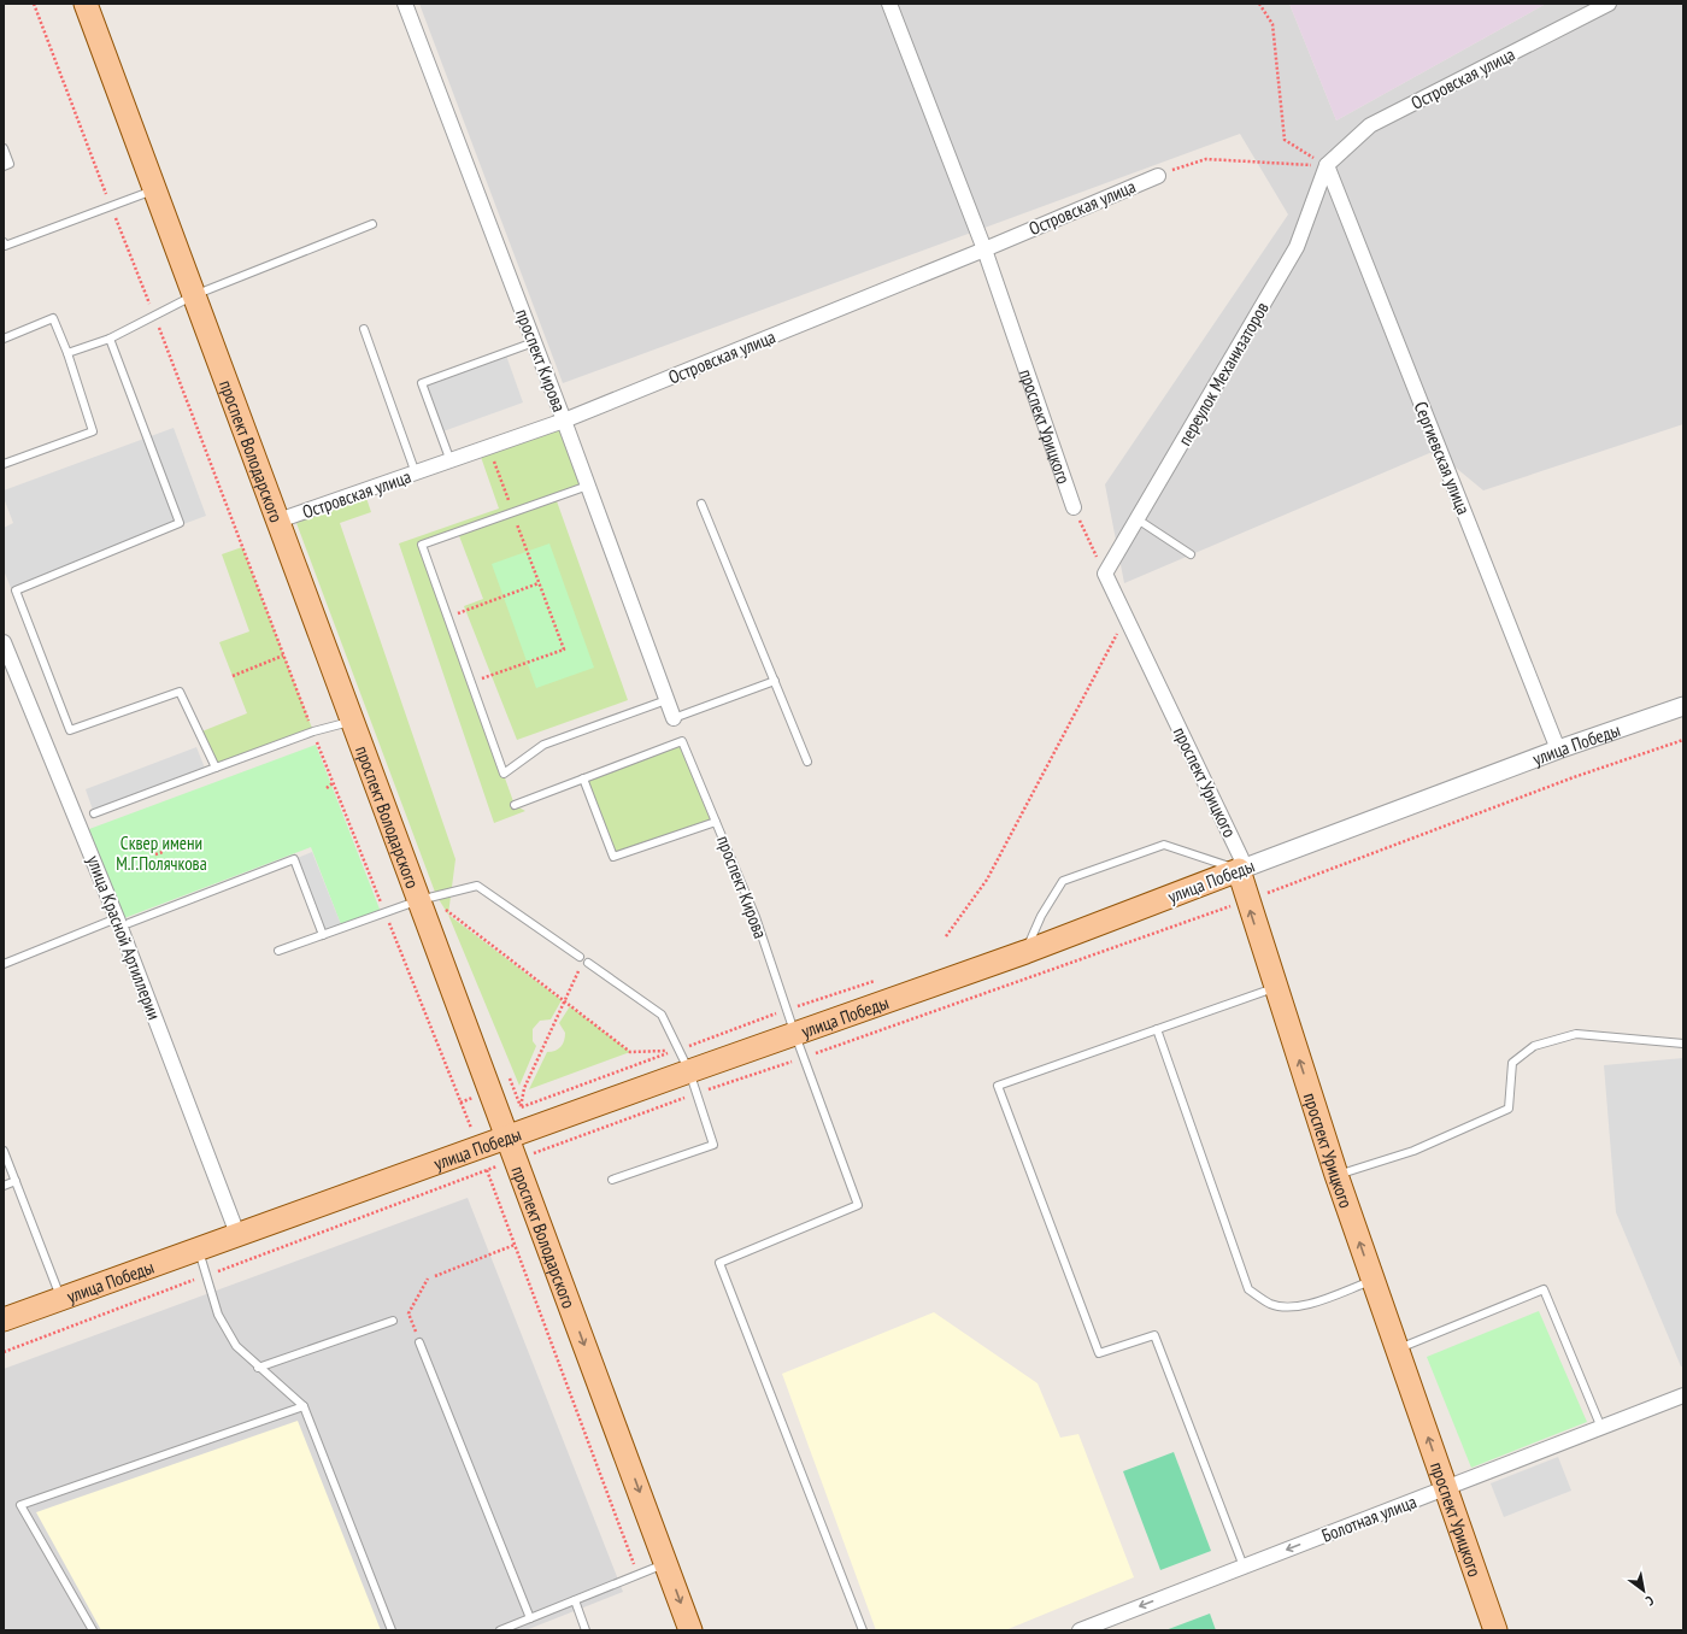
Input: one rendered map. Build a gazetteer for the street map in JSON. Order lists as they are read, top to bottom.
{
  "streets": {
    "main road": ["проспект Урицкого", "проспект Володарского", "улица Победы"],
    "street": [
      "Островская улица",
      "проспект Кирова",
      "переулок Механизаторов",
      "Сергиевская улица",
      "улица Красной Артиллерии",
      "Болотная улица"
    ]
  },
  "crossings": [
    ["Островская улица", "проспект Кирова"],
    ["Островская улица", "переулок Механизаторов"],
    ["Островская улица", "проспект Урицкого"],
    ["Островская улица", "проспект Володарского"],
    ["Островская улица", "Сергиевская улица"],
    ["проспект Кирова", "улица Победы"],
    ["переулок Механизаторов", "проспект Урицкого"],
    ["переулок Механизаторов", "Сергиевская улица"],
    ["проспект Урицкого", "улица Победы"],
    ["проспект Урицкого", "Болотная улица"],
    ["проспект Володарского", "улица Победы"],
    ["Сергиевская улица", "улица Победы"],
    ["улица Победы", "улица Красной Артиллерии"]
  ],
  "one_way": ["Болотная улица"],
  "parks": ["Сквер имени М.Г.Полячкова"],
  "north": "bottom right"
}
